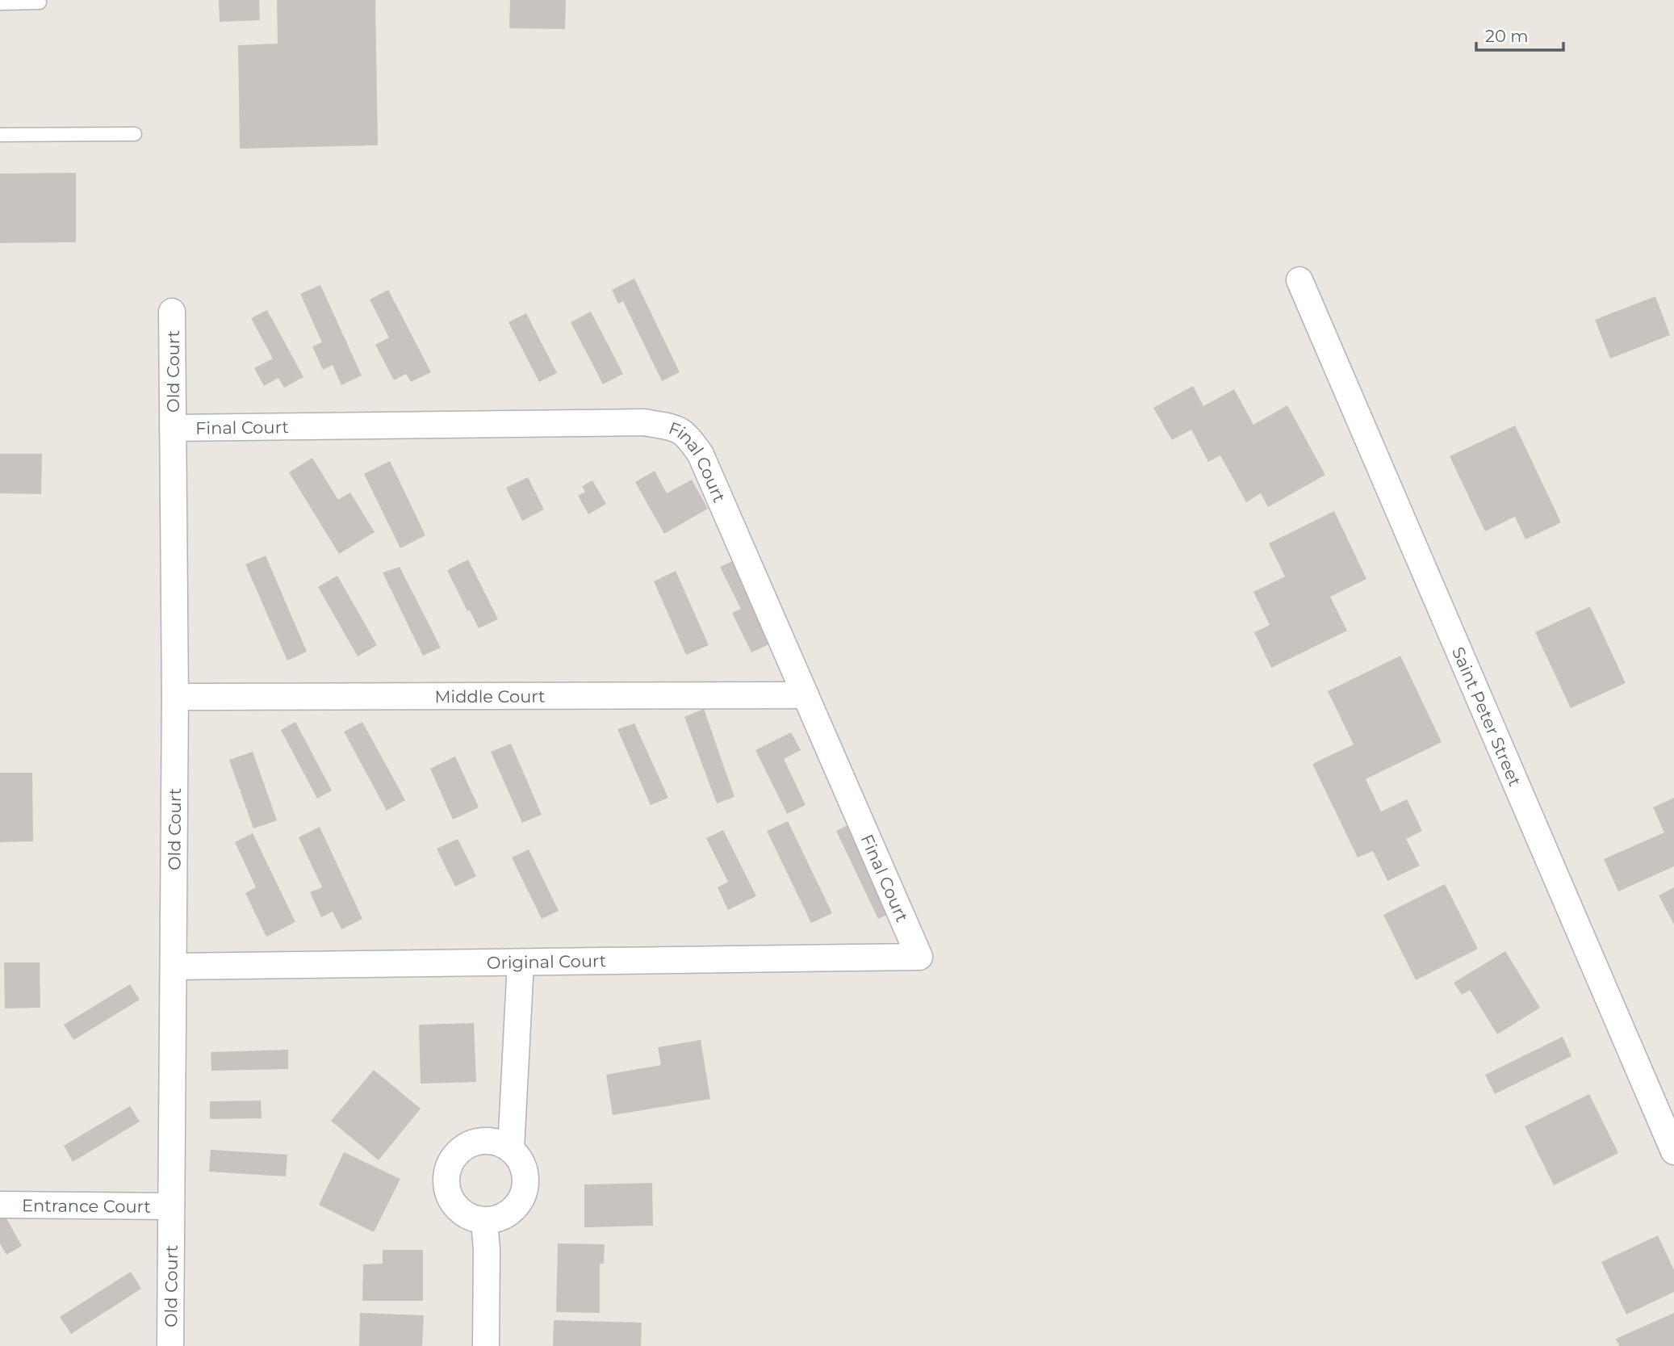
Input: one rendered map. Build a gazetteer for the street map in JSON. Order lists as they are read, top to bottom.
{
  "streets": {
    "street": [
      "Old Court",
      "Final Court",
      "Middle Court",
      "Saint Peter Street",
      "Original Court",
      "Entrance Court"
    ]
  },
  "crossings": [
    ["Old Court", "Final Court"],
    ["Old Court", "Middle Court"],
    ["Old Court", "Original Court"],
    ["Old Court", "Entrance Court"],
    ["Final Court", "Middle Court"],
    ["Final Court", "Original Court"]
  ],
  "scale_bar": "20 m"
}
